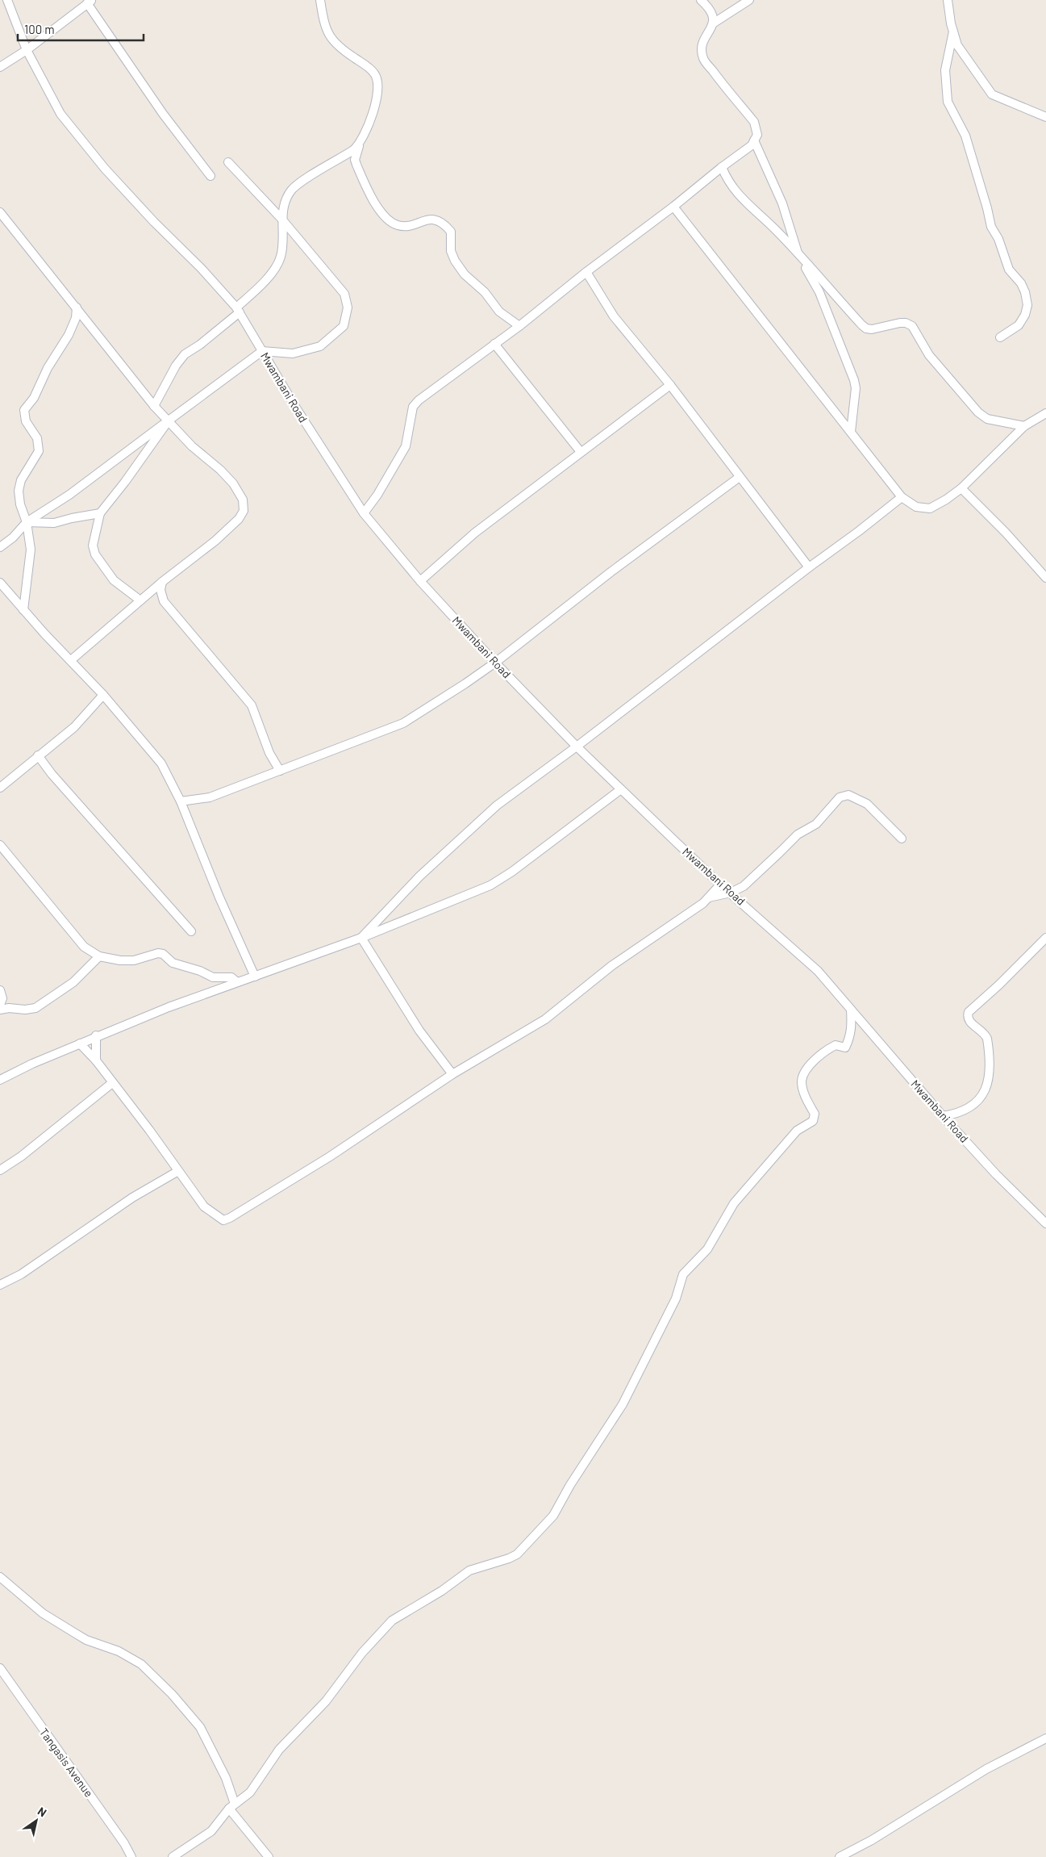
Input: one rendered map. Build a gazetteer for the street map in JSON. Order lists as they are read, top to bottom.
{
  "streets": {
    "street": ["Mwambani Road", "Tangasis Avenue"]
  },
  "scale_bar": "100 m",
  "north": "top right"
}
